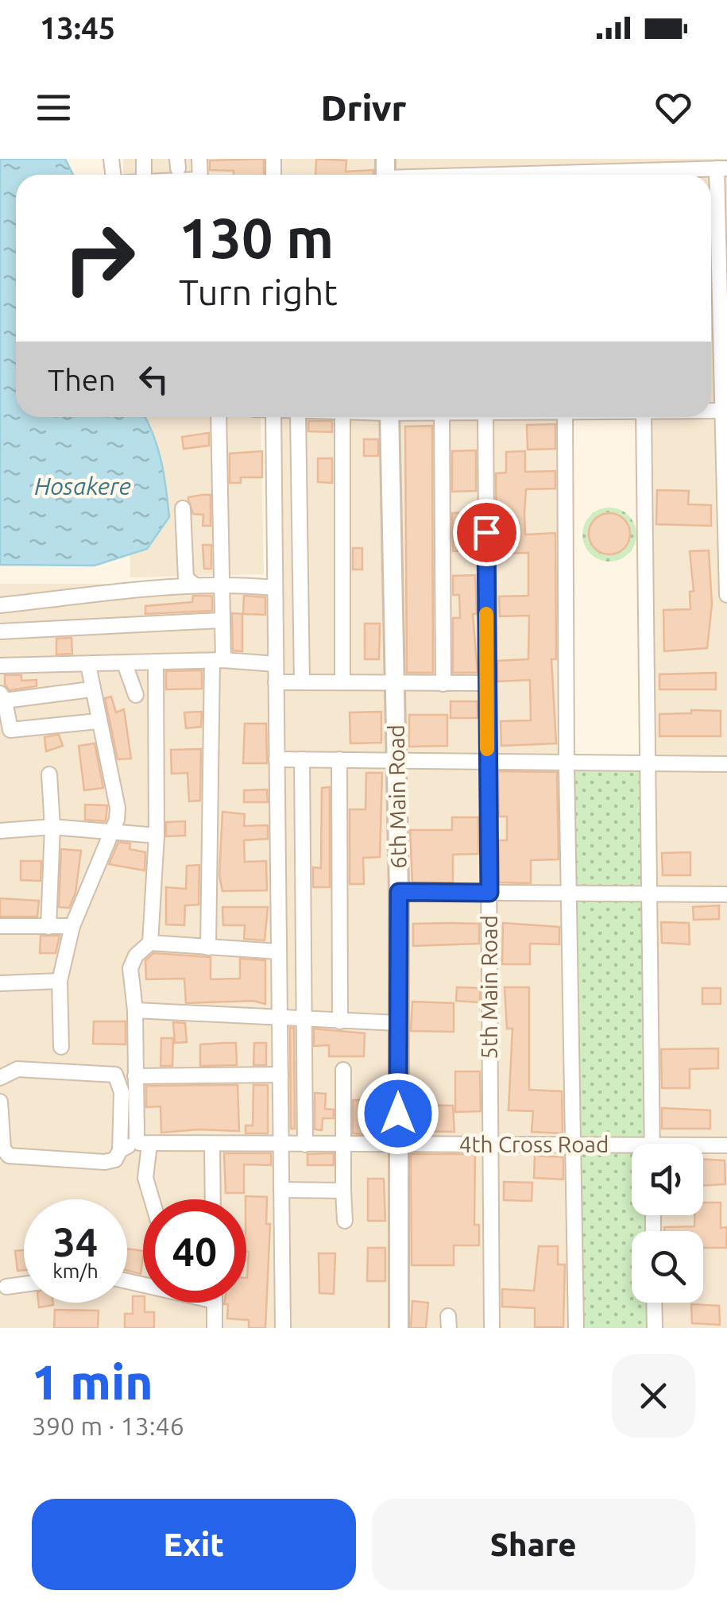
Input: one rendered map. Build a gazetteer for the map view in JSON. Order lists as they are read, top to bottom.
{
  "streets": {
    "street": ["6th Main Road", "5th Main Road", "4th Cross Road"]
  },
  "crossings": [
    ["6th Main Road", "4th Cross Road"],
    ["5th Main Road", "4th Cross Road"]
  ],
  "water": ["Hosakere"],
  "page": {
    "status": "13:45",
    "header": "Drivr",
    "turn": ["130 m", "Turn right"],
    "then": "Then",
    "speed": "34 km/h",
    "limit": "40",
    "heading": ["1 min", "390 m · 13:46"],
    "buttons": ["Exit", "Share"]
  }
}
